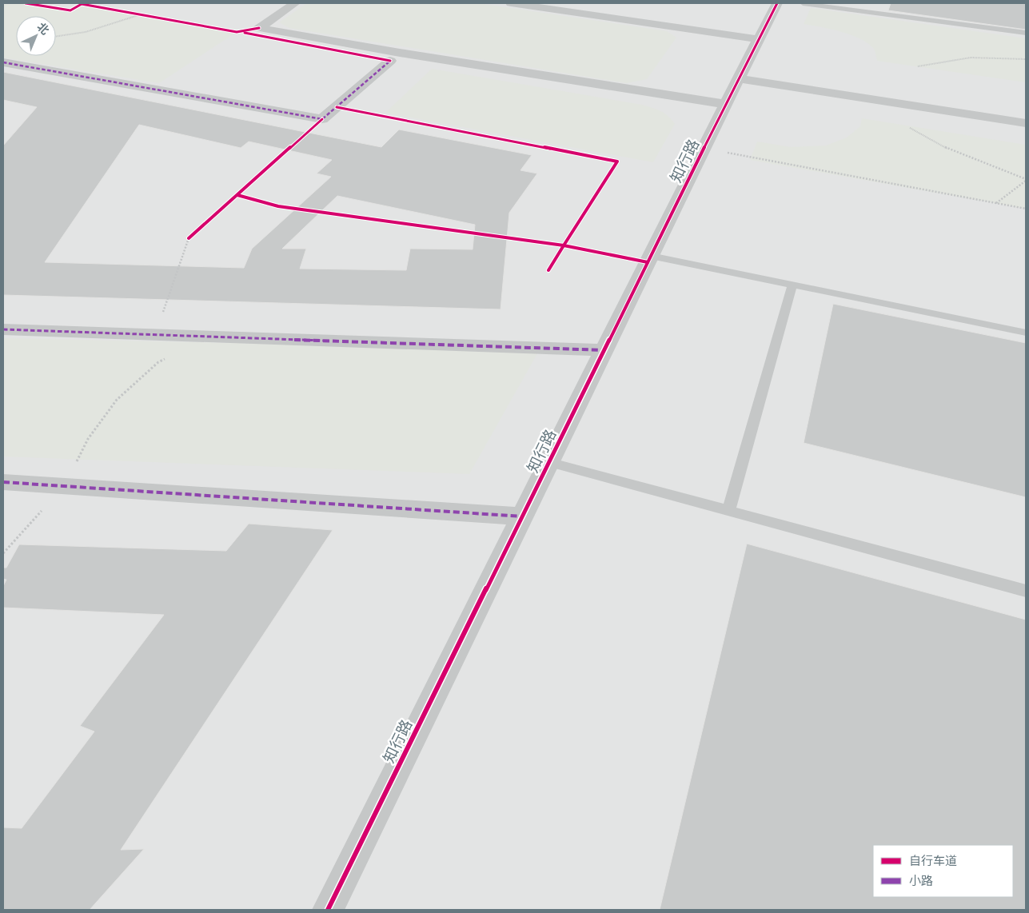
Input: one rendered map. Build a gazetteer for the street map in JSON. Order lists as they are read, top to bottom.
{
  "streets": {
    "street": ["知行路"]
  },
  "legend": ["自行车道", "小路"],
  "north": "top right"
}
